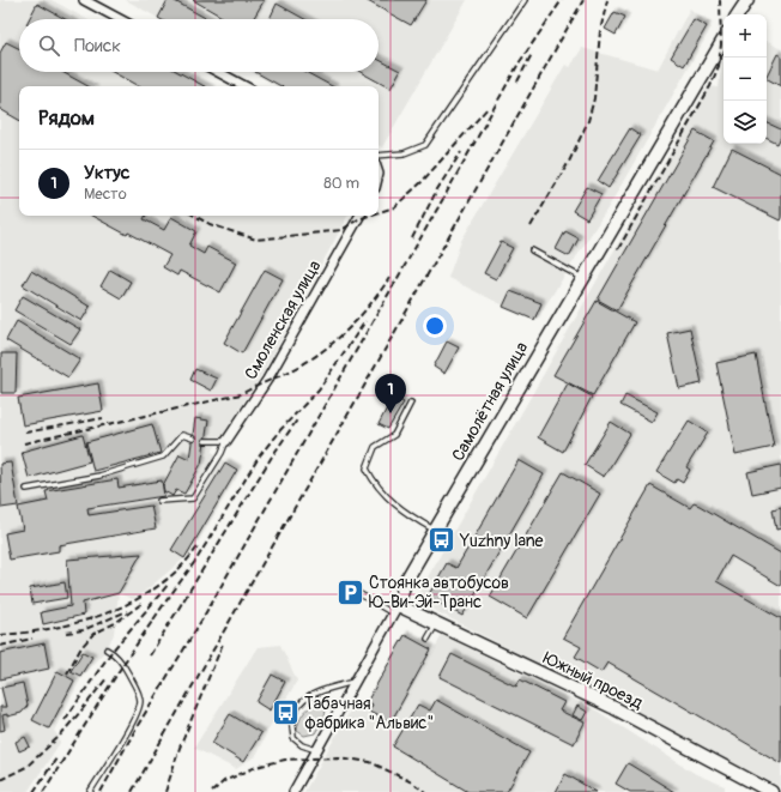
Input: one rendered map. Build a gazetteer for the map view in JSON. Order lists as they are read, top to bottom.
{
  "streets": {
    "main road": ["Самолётная улица", "Южный проезд"],
    "street": ["Смоленская улица"]
  },
  "crossings": [
    ["Самолётная улица", "Южный проезд"]
  ],
  "places": {
    "bus stop": ["Yuzhny lane", "Табачная фабрика \"Альвис\""],
    "parking": ["Стоянка автобусов Ю-Ви-Эй-Транс"]
  },
  "page": {
    "map_buttons": ["+", "−"],
    "search": "Поиск",
    "heading": "Рядом",
    "list": [
      {
        "mark": "1",
        "name": "Уктус",
        "note": "Место",
        "value": "80 m"
      }
    ],
    "pins": "1"
  }
}
